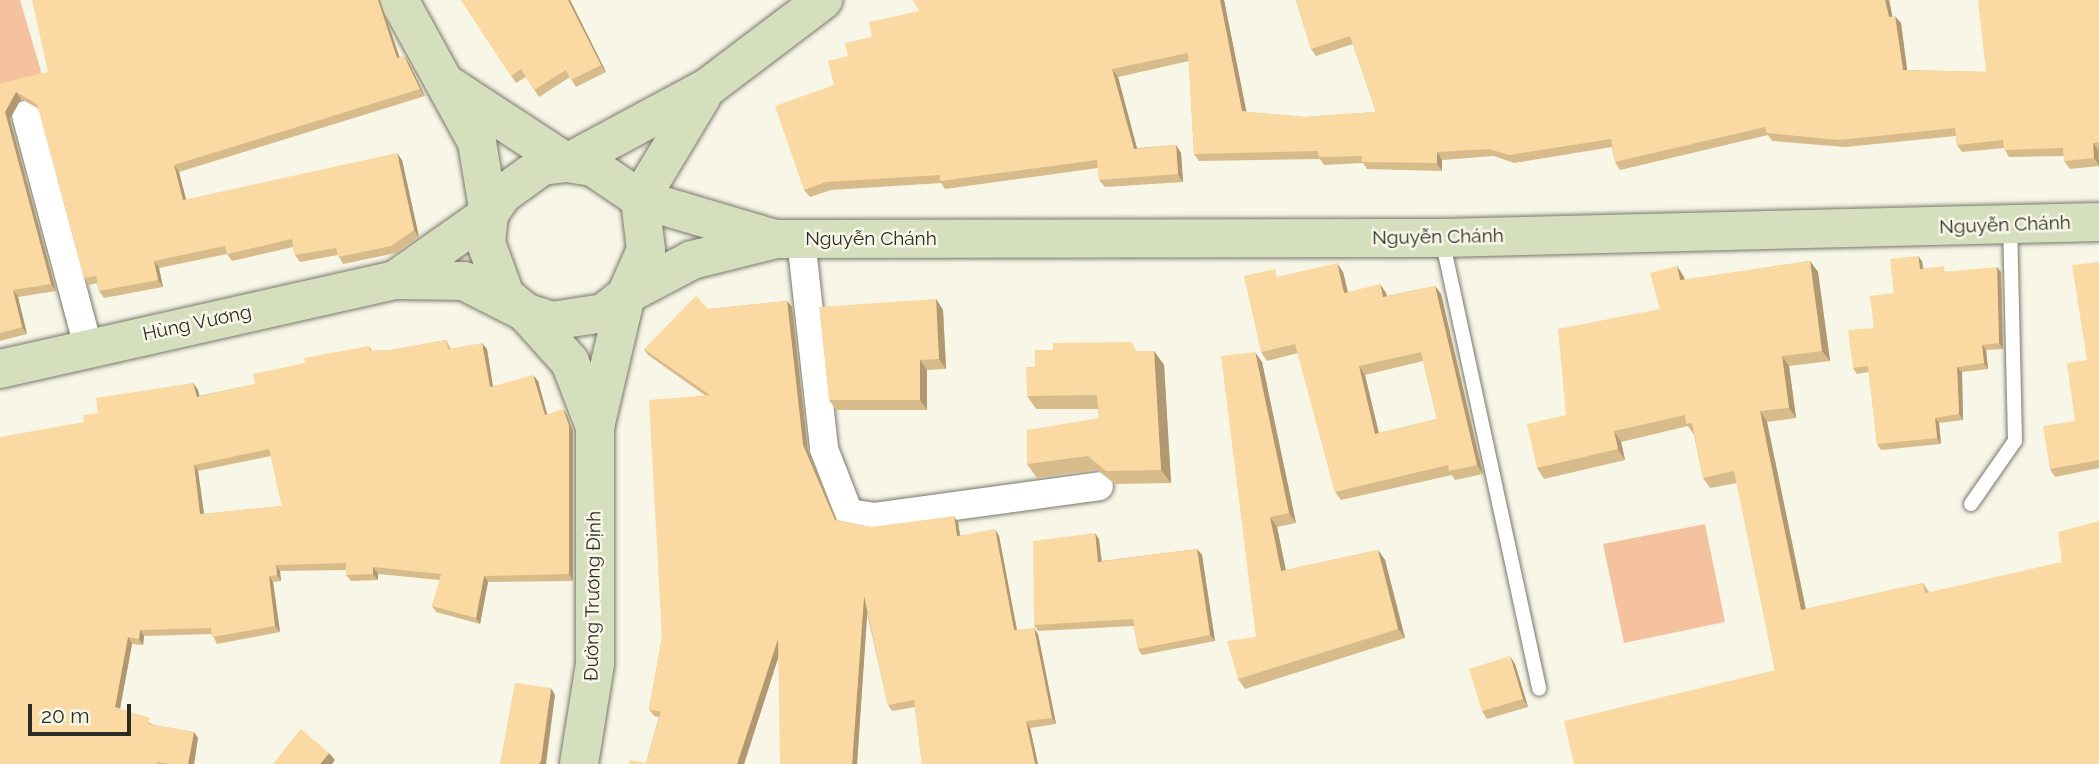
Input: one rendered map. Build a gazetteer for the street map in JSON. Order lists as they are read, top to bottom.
{
  "streets": {
    "main road": ["Nguyễn Chánh", "Hùng Vương", "Đường Trương Định"]
  },
  "scale_bar": "20 m"
}
